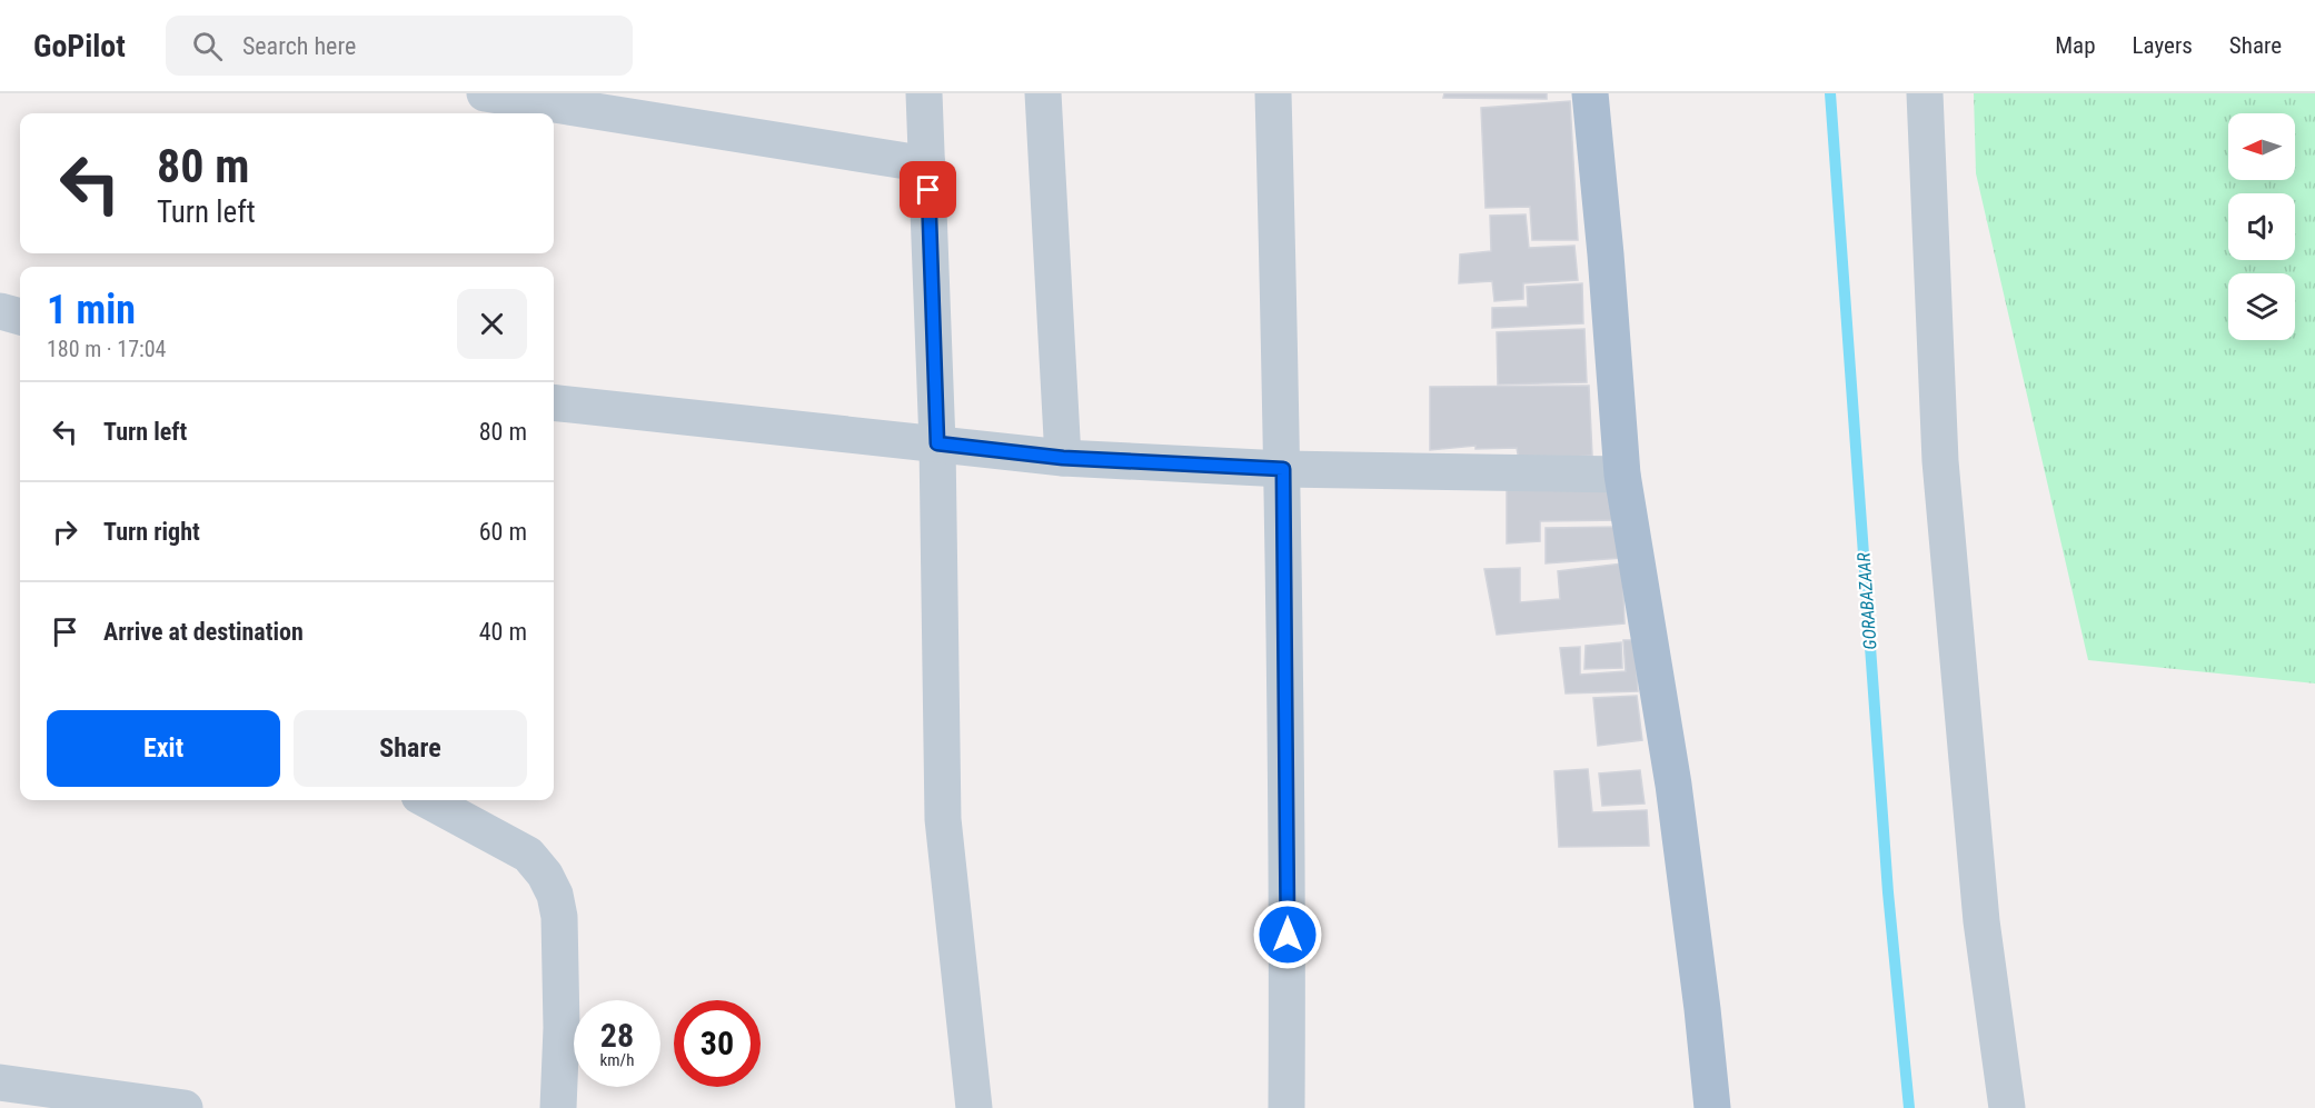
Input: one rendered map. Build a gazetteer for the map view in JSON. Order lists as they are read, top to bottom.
{
  "water": ["GORABAZAAR"],
  "north": "left",
  "page": {
    "header": "GoPilot",
    "search": "Search here",
    "nav": ["Map", "Layers", "Share"],
    "turn": ["80 m", "Turn left"],
    "heading": ["1 min", "180 m · 17:04"],
    "list": [
      {
        "name": "Turn left",
        "value": "80 m"
      },
      {
        "name": "Turn right",
        "value": "60 m"
      },
      {
        "name": "Arrive at destination",
        "value": "40 m"
      }
    ],
    "buttons": ["Exit", "Share"],
    "speed": "28 km/h",
    "limit": "30"
  }
}
